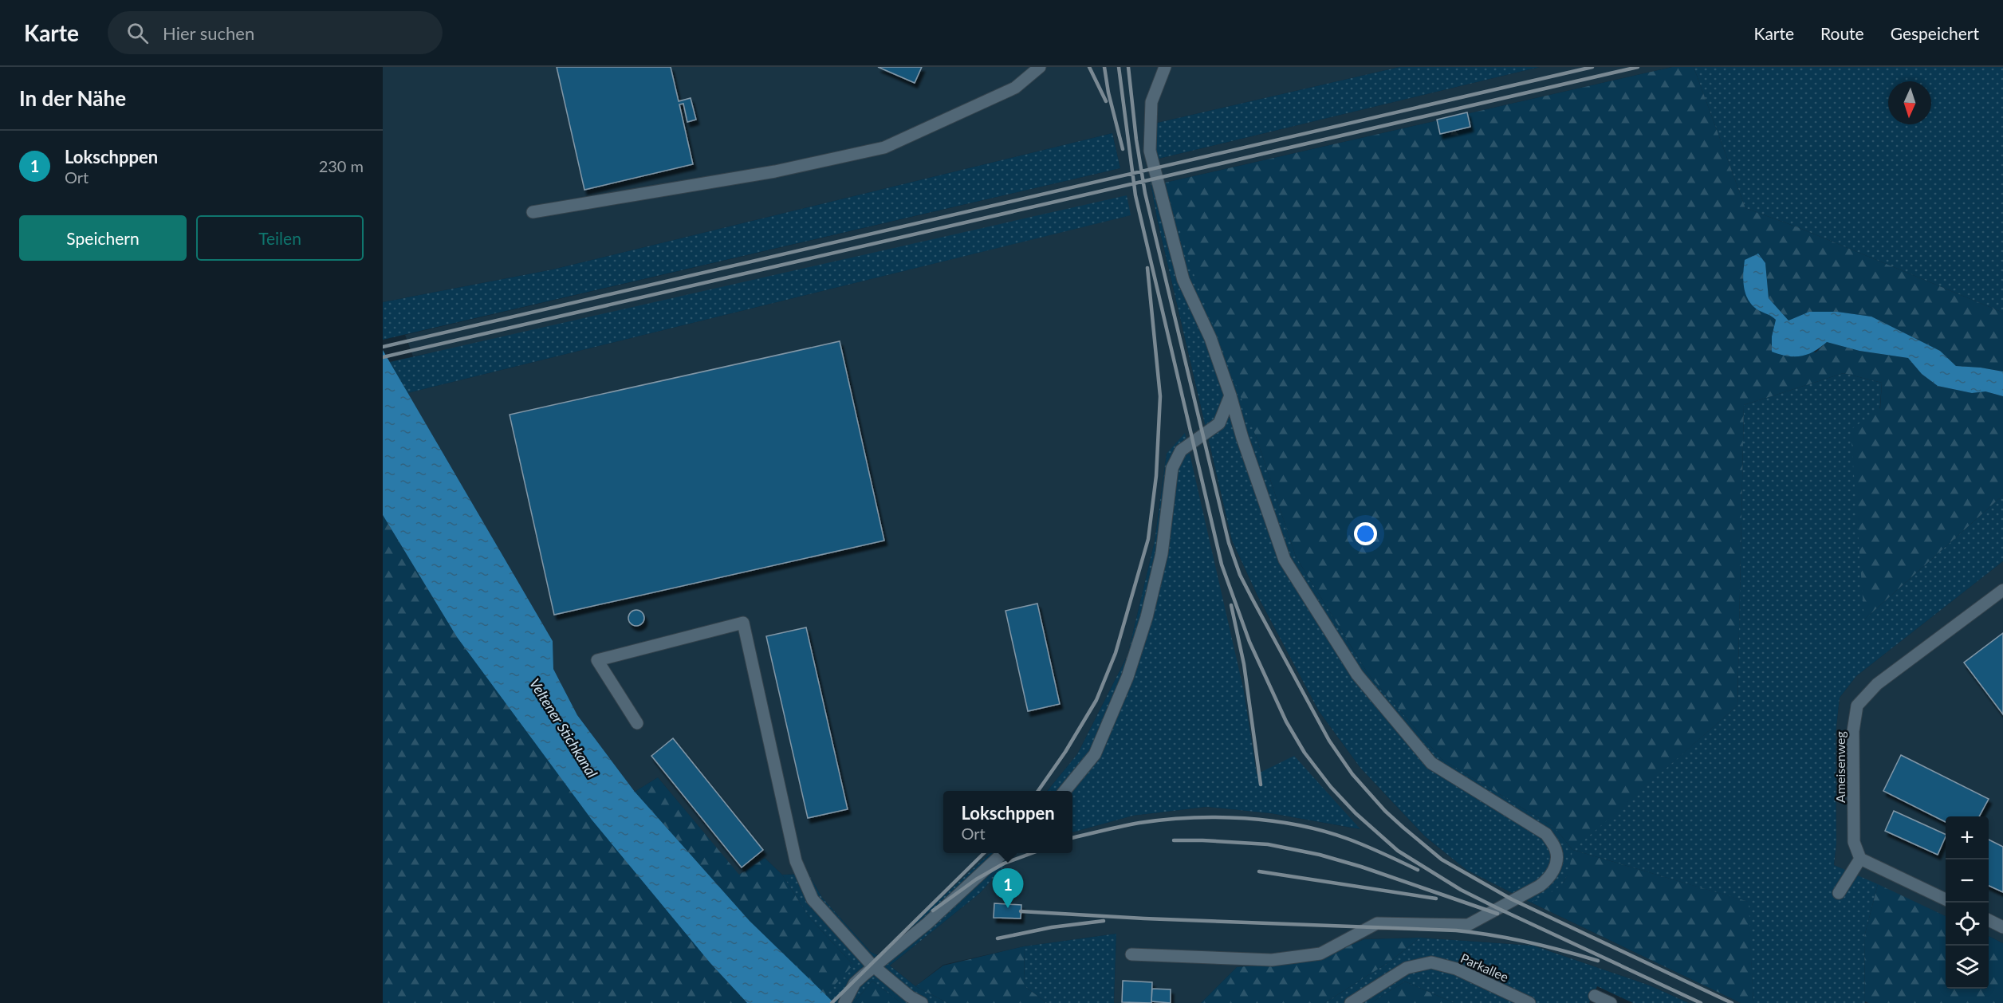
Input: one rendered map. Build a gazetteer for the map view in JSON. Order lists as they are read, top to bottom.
{
  "streets": {
    "street": ["Ameisenweg", "Parkallee"]
  },
  "water": ["Veltener Stichkanal"],
  "north": "bottom",
  "page": {
    "header": "Karte",
    "search": "Hier suchen",
    "nav": ["Karte", "Route", "Gespeichert"],
    "heading": "In der Nähe",
    "list": [
      {
        "mark": "1",
        "name": "Lokschppen",
        "note": "Ort",
        "value": "230 m"
      }
    ],
    "buttons": ["Speichern", "Teilen"],
    "popup": ["Lokschppen", "Ort"],
    "map_buttons": ["+", "−"],
    "pins": "1"
  }
}
